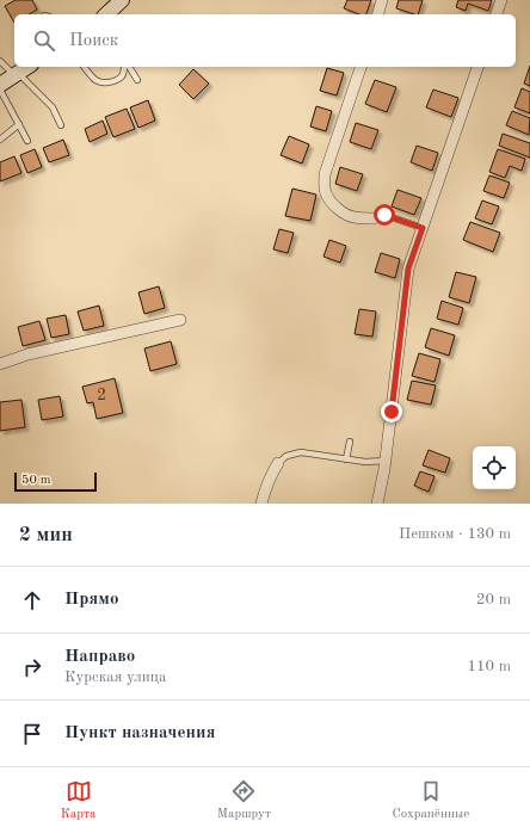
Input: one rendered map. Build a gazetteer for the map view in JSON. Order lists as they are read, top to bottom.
{
  "house_numbers": ["2"],
  "scale_bar": "50 m",
  "page": {
    "search": "Поиск",
    "scale": "50 m",
    "heading": ["2 мин", "Пешком · 130 m"],
    "list": [
      ["Прямо", "20 m"],
      ["Направо", "Курская улица", "110 m"],
      "Пункт назначения"
    ],
    "nav": ["Карта", "Маршрут", "Сохранённые"]
  }
}
